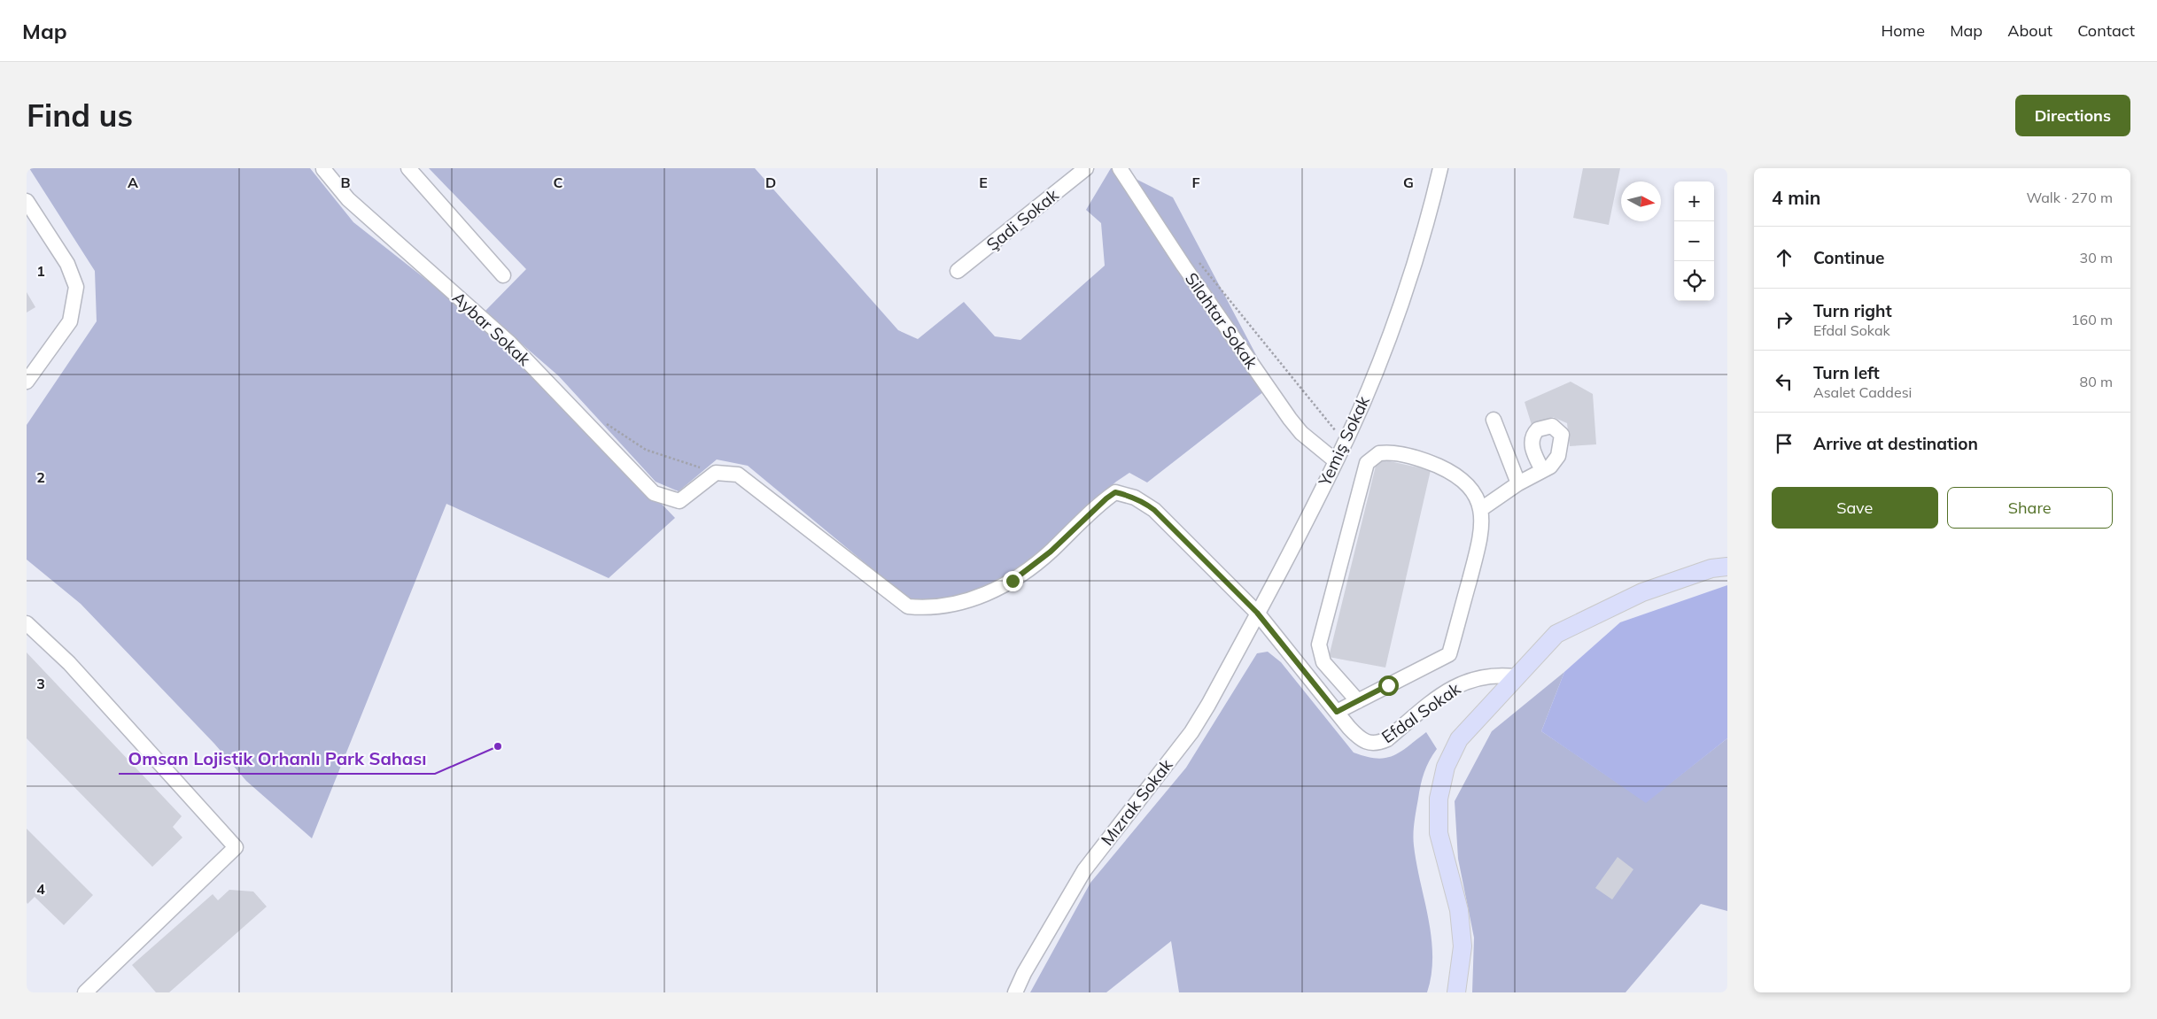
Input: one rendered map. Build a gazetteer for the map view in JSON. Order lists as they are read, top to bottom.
{
  "streets": {
    "street": [
      "Şadi Sokak",
      "Silahtar Sokak",
      "Aybar Sokak",
      "Yemiş Sokak",
      "Efdal Sokak",
      "Mızrak Sokak"
    ]
  },
  "crossings": [
    ["Silahtar Sokak", "Yemiş Sokak"],
    ["Aybar Sokak", "Efdal Sokak"],
    ["Yemiş Sokak", "Efdal Sokak"],
    ["Yemiş Sokak", "Mızrak Sokak"],
    ["Efdal Sokak", "Mızrak Sokak"]
  ],
  "places": ["Omsan Lojistik Orhanlı Park Sahası"],
  "north": "right",
  "page": {
    "header": "Map",
    "nav": [
      "Home",
      "Map",
      "About",
      "Contact"
    ],
    "buttons": [
      "Directions",
      ["Save", "Share"]
    ],
    "title": "Find us",
    "heading": ["4 min", "Walk · 270 m"],
    "map_buttons": ["+", "−"],
    "list": [
      ["Continue", "30 m"],
      ["Turn right", "Efdal Sokak", "160 m"],
      ["Turn left", "Asalet Caddesi", "80 m"],
      "Arrive at destination"
    ]
  },
  "grid": {
    "columns": [
      "A",
      "B",
      "C",
      "D",
      "E",
      "F",
      "G"
    ],
    "rows": [
      "1",
      "2",
      "3",
      "4"
    ]
  }
}
